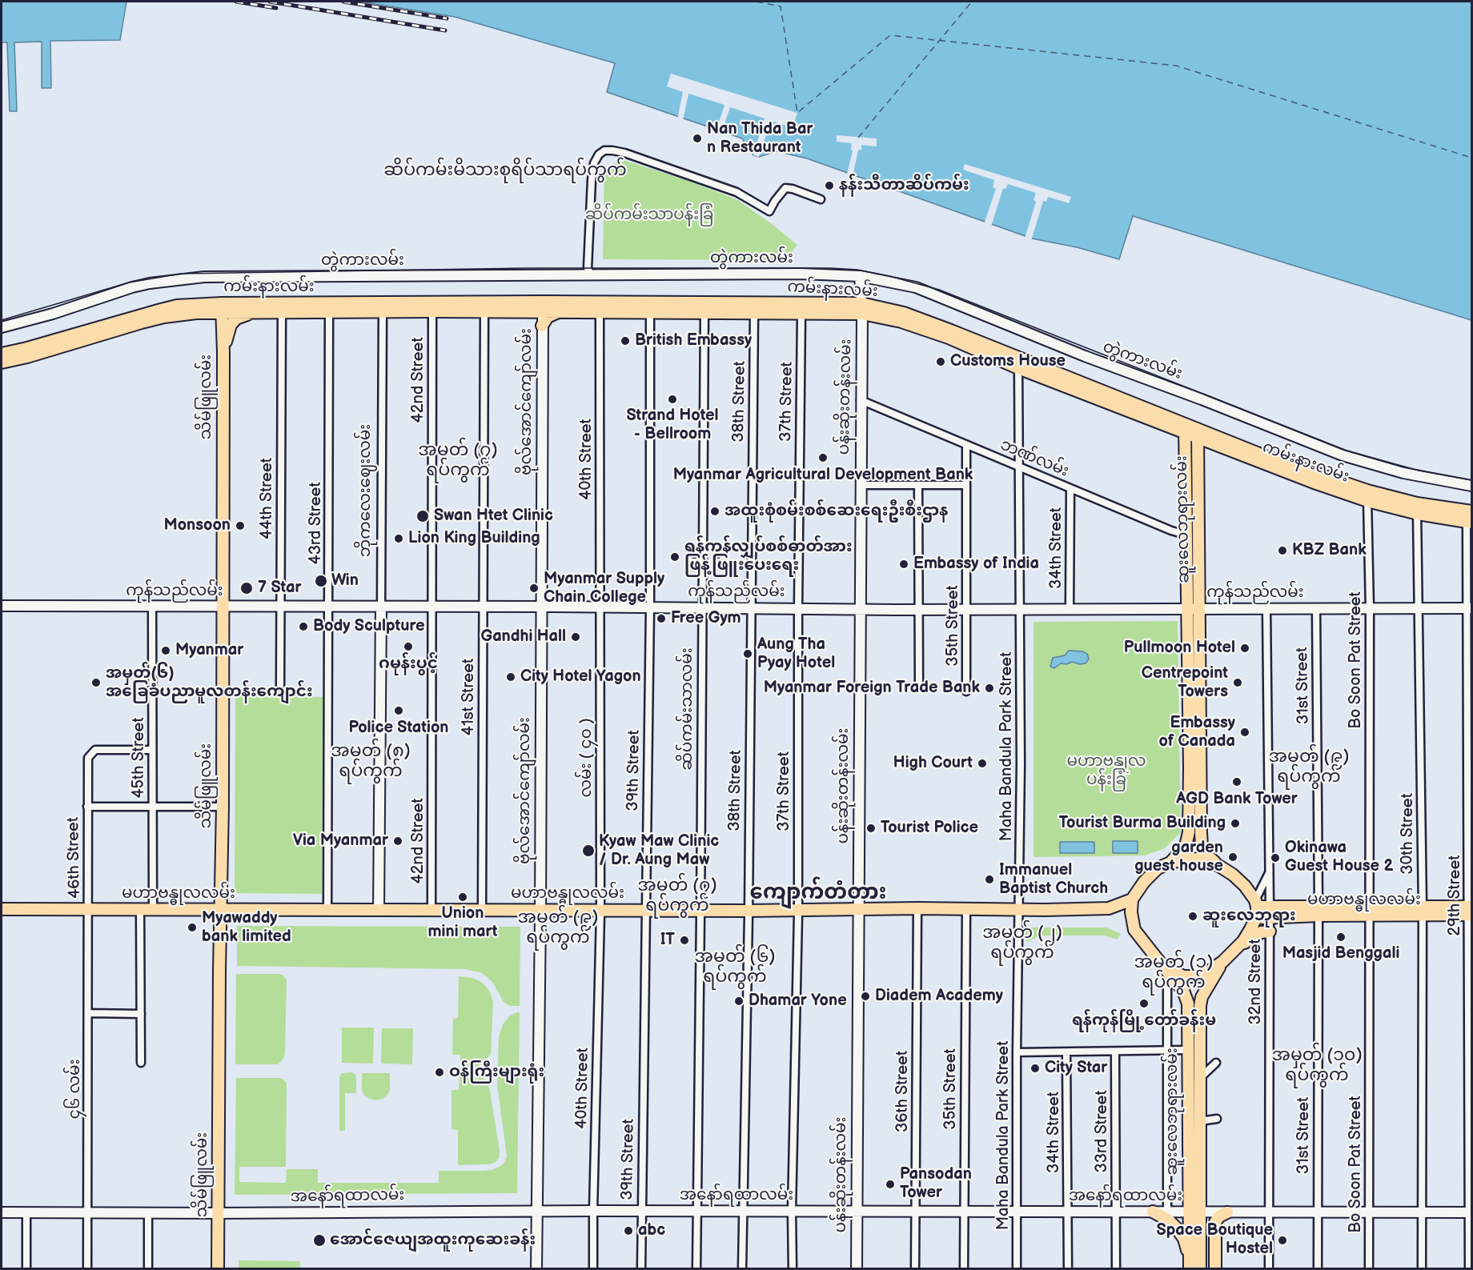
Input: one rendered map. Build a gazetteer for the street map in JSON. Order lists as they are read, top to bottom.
{
  "streets": {
    "main road": [
      "တွဲကားလမ်း",
      "ကမ်းနားလမ်း",
      "သိမ်ဖြူလမ်း",
      "ပန်းဆိုးတန်းလမ်း",
      "ဗိုလ်အောင်ကျော်လမ်း",
      "ဘိုကလေးဈေးလမ်း",
      "ဆူးလေဘုရားလမ်း",
      "ကုန်သည်လမ်း",
      "မဟာဗန္ဓုလလမ်း",
      "အနော်ရထာလမ်း"
    ],
    "street": [
      "42nd Street",
      "38th Street",
      "37th Street",
      "ဘဏ်လမ်း",
      "40th Street",
      "44th Street",
      "43rd Street",
      "34th Street",
      "35th Street",
      "Bo Soon Pat Street",
      "31st Street",
      "41st Street",
      "ဆိပ်ကမ်းသာလမ်း",
      "Maha Bandula Park Street",
      "45th Street",
      "လမ်း ( ၄၀ )",
      "39th Street",
      "30th Street",
      "46th Street",
      "29th Street",
      "32nd Street",
      "၄၆ လမ်း",
      "36th Street",
      "33rd Street"
    ]
  },
  "crossings": [
    ["တွဲကားလမ်း", "ပန်းဆိုးတန်းလမ်း"],
    ["ကမ်းနားလမ်း", "42nd Street"],
    ["ကမ်းနားလမ်း", "သိမ်ဖြူလမ်း"],
    ["ကမ်းနားလမ်း", "ပန်းဆိုးတန်းလမ်း"],
    ["ကမ်းနားလမ်း", "ဗိုလ်အောင်ကျော်လမ်း"],
    ["ကမ်းနားလမ်း", "38th Street"],
    ["ကမ်းနားလမ်း", "37th Street"],
    ["ကမ်းနားလမ်း", "40th Street"],
    ["ကမ်းနားလမ်း", "ဘိုကလေးဈေးလမ်း"],
    ["ကမ်းနားလမ်း", "44th Street"],
    ["ကမ်းနားလမ်း", "ဆူးလေဘုရားလမ်း"],
    ["ကမ်းနားလမ်း", "43rd Street"],
    ["ကမ်းနားလမ်း", "Bo Soon Pat Street"],
    ["ကမ်းနားလမ်း", "41st Street"],
    ["ကမ်းနားလမ်း", "ဆိပ်ကမ်းသာလမ်း"],
    ["ကမ်းနားလမ်း", "Maha Bandula Park Street"],
    ["ကမ်းနားလမ်း", "39th Street"],
    ["ကမ်းနားလမ်း", "30th Street"],
    ["ကမ်းနားလမ်း", "29th Street"],
    ["42nd Street", "ကုန်သည်လမ်း"],
    ["42nd Street", "မဟာဗန္ဓုလလမ်း"],
    ["သိမ်ဖြူလမ်း", "ကုန်သည်လမ်း"],
    ["သိမ်ဖြူလမ်း", "မဟာဗန္ဓုလလမ်း"],
    ["သိမ်ဖြူလမ်း", "အနော်ရထာလမ်း"],
    ["ပန်းဆိုးတန်းလမ်း", "ဘဏ်လမ်း"],
    ["ပန်းဆိုးတန်းလမ်း", "ကုန်သည်လမ်း"],
    ["ပန်းဆိုးတန်းလမ်း", "မဟာဗန္ဓုလလမ်း"],
    ["ပန်းဆိုးတန်းလမ်း", "အနော်ရထာလမ်း"],
    ["ဗိုလ်အောင်ကျော်လမ်း", "ကုန်သည်လမ်း"],
    ["ဗိုလ်အောင်ကျော်လမ်း", "မဟာဗန္ဓုလလမ်း"],
    ["ဗိုလ်အောင်ကျော်လမ်း", "အနော်ရထာလမ်း"],
    ["38th Street", "ကုန်သည်လမ်း"],
    ["38th Street", "မဟာဗန္ဓုလလမ်း"],
    ["38th Street", "အနော်ရထာလမ်း"],
    ["37th Street", "ကုန်သည်လမ်း"],
    ["37th Street", "မဟာဗန္ဓုလလမ်း"],
    ["37th Street", "အနော်ရထာလမ်း"],
    ["ဘဏ်လမ်း", "ဆူးလေဘုရားလမ်း"],
    ["ဘဏ်လမ်း", "34th Street"],
    ["ဘဏ်လမ်း", "35th Street"],
    ["ဘဏ်လမ်း", "Maha Bandula Park Street"],
    ["40th Street", "ကုန်သည်လမ်း"],
    ["40th Street", "လမ်း ( ၄၀ )"],
    ["40th Street", "မဟာဗန္ဓုလလမ်း"],
    ["40th Street", "အနော်ရထာလမ်း"],
    ["ဘိုကလေးဈေးလမ်း", "ကုန်သည်လမ်း"],
    ["ဘိုကလေးဈေးလမ်း", "မဟာဗန္ဓုလလမ်း"],
    ["44th Street", "ကုန်သည်လမ်း"],
    ["ဆူးလေဘုရားလမ်း", "ကုန်သည်လမ်း"],
    ["ဆူးလေဘုရားလမ်း", "မဟာဗန္ဓုလလမ်း"],
    ["ဆူးလေဘုရားလမ်း", "အနော်ရထာလမ်း"],
    ["43rd Street", "ကုန်သည်လမ်း"],
    ["43rd Street", "မဟာဗန္ဓုလလမ်း"],
    ["34th Street", "ကုန်သည်လမ်း"],
    ["34th Street", "အနော်ရထာလမ်း"],
    ["ကုန်သည်လမ်း", "35th Street"],
    ["ကုန်သည်လမ်း", "Bo Soon Pat Street"],
    ["ကုန်သည်လမ်း", "31st Street"],
    ["ကုန်သည်လမ်း", "41st Street"],
    ["ကုန်သည်လမ်း", "ဆိပ်ကမ်းသာလမ်း"],
    ["ကုန်သည်လမ်း", "Maha Bandula Park Street"],
    ["ကုန်သည်လမ်း", "45th Street"],
    ["ကုန်သည်လမ်း", "လမ်း ( ၄၀ )"],
    ["ကုန်သည်လမ်း", "39th Street"],
    ["ကုန်သည်လမ်း", "30th Street"],
    ["ကုန်သည်လမ်း", "29th Street"],
    ["ကုန်သည်လမ်း", "32nd Street"],
    ["35th Street", "မဟာဗန္ဓုလလမ်း"],
    ["35th Street", "အနော်ရထာလမ်း"],
    ["Bo Soon Pat Street", "မဟာဗန္ဓုလလမ်း"],
    ["Bo Soon Pat Street", "အနော်ရထာလမ်း"],
    ["31st Street", "မဟာဗန္ဓုလလမ်း"],
    ["31st Street", "အနော်ရထာလမ်း"],
    ["41st Street", "မဟာဗန္ဓုလလမ်း"],
    ["ဆိပ်ကမ်းသာလမ်း", "မဟာဗန္ဓုလလမ်း"],
    ["ဆိပ်ကမ်းသာလမ်း", "အနော်ရထာလမ်း"],
    ["Maha Bandula Park Street", "မဟာဗန္ဓုလလမ်း"],
    ["Maha Bandula Park Street", "အနော်ရထာလမ်း"],
    ["45th Street", "46th Street"],
    ["45th Street", "မဟာဗန္ဓုလလမ်း"],
    ["လမ်း ( ၄၀ )", "မဟာဗန္ဓုလလမ်း"],
    ["39th Street", "မဟာဗန္ဓုလလမ်း"],
    ["39th Street", "အနော်ရထာလမ်း"],
    ["30th Street", "မဟာဗန္ဓုလလမ်း"],
    ["30th Street", "အနော်ရထာလမ်း"],
    ["46th Street", "မဟာဗန္ဓုလလမ်း"],
    ["46th Street", "၄၆ လမ်း"],
    ["မဟာဗန္ဓုလလမ်း", "29th Street"],
    ["မဟာဗန္ဓုလလမ်း", "32nd Street"],
    ["မဟာဗန္ဓုလလမ်း", "၄၆ လမ်း"],
    ["မဟာဗန္ဓုလလမ်း", "36th Street"],
    ["29th Street", "အနော်ရထာလမ်း"],
    ["32nd Street", "အနော်ရထာလမ်း"],
    ["၄၆ လမ်း", "အနော်ရထာလမ်း"],
    ["36th Street", "အနော်ရထာလမ်း"],
    ["33rd Street", "အနော်ရထာလမ်း"]
  ],
  "districts": [
    "ဆိပ်ကမ်းမိသားစုရိပ်သာရပ်ကွက်",
    "အမှတ် (၇) ရပ်ကွက်",
    "အမှတ် (၈) ရပ်ကွက်",
    "အမှတ် (၉) ရပ်ကွက်",
    "အမှတ် (၇) ရပ်ကွက်",
    "ကျောက်တံတား",
    "အမှတ် (၉) ရပ်ကွက်",
    "အမှတ် (၂) ရပ်ကွက်",
    "အမှတ် (၆) ရပ်ကွက်",
    "အမှတ် (၁) ရပ်ကွက်",
    "အမှတ် (၁၀) ရပ်ကွက်"
  ],
  "parks": ["ဆိပ်ကမ်းသာပန်းခြံ", "မဟာဗန္ဓုလ ပန်းခြံ"],
  "places": [
    "Nan Thida Bar n Restaurant",
    "နန်းသီတာဆိပ်ကမ်း",
    "British Embassy",
    "Customs House",
    "Strand Hotel - Bellroom",
    "Myanmar Agricultural Development Bank",
    "အထူးစုံစမ်းစစ်ဆေးရေးဦးစီးဌာန",
    "Swan Htet Clinic",
    "Monsoon",
    "Lion King Building",
    "KBZ Bank",
    "ရန်ကုန်လျှပ်စစ်ဓာတ်အား ဖြန့်ဖြူးပေးရေး",
    "Embassy of India",
    "Win",
    "7 Star",
    "Myanmar Supply Chain College",
    "Free Gym",
    "Body Sculpture",
    "Gandhi Hall",
    "ဂမုန်းပွင့်",
    "Pullmoon Hotel",
    "Myanmar",
    "Aung Tha Pyay Hotel",
    "City Hotel Yagon",
    "အမှတ်(၆) အခြေခံပညာမူလတန်းကျောင်း",
    "Centrepoint Towers",
    "Myanmar Foreign Trade Bank",
    "Police Station",
    "Embassy of Canada",
    "High Court",
    "AGD Bank Tower",
    "Tourist Burma Building",
    "Tourist Police",
    "Via Myanmar",
    "Kyaw Maw Clinic / Dr. Aung Maw",
    "garden guest house",
    "Okinawa Guest House 2",
    "Immanuel Baptist Church",
    "Union mini mart",
    "ဆူးလေဘုရား",
    "Myawaddy bank limited",
    "Masjid Benggali",
    "IT",
    "Diadem Academy",
    "Dhamar Yone",
    "ရန်ကုန်မြို့တော်ခန်းမ",
    "City Star",
    "ဝန်ကြီးများရုံး",
    "Pansodan Tower",
    "abc",
    "အောင်ဇေယျအထူးကုဆေးခန်း",
    "Space Boutique Hostel"
  ]
}
